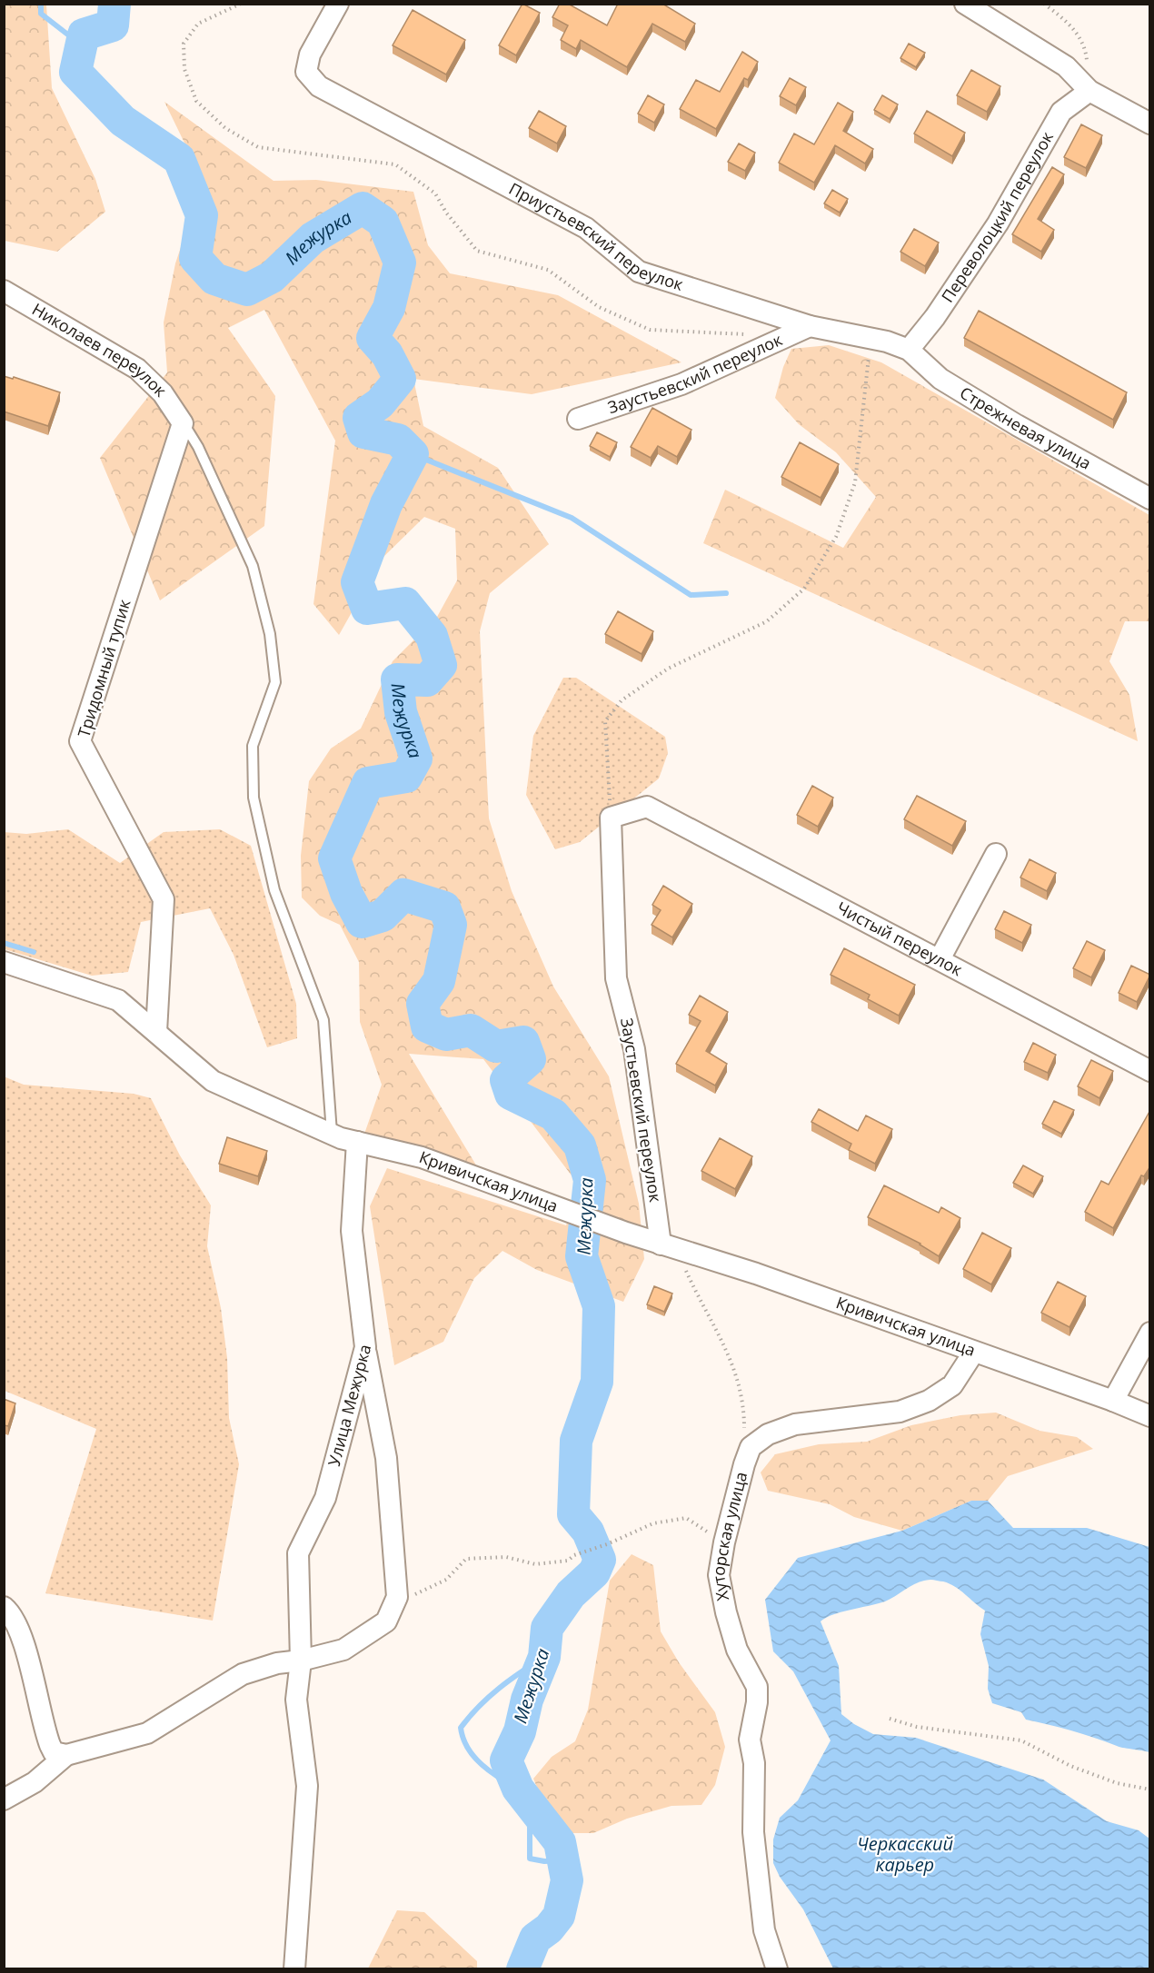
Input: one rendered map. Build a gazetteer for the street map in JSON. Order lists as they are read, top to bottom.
{
  "streets": {
    "street": [
      "Переволоцкий переулок",
      "Приустьевский переулок",
      "Николаев переулок",
      "Заустьевский переулок",
      "Стрежневая улица",
      "Тридомный тупик",
      "Чистый переулок",
      "Кривичская улица",
      "Улица Межурка",
      "Хуторская улица"
    ]
  },
  "crossings": [
    ["Переволоцкий переулок", "Приустьевский переулок"],
    ["Переволоцкий переулок", "Стрежневая улица"],
    ["Приустьевский переулок", "Заустьевский переулок"],
    ["Приустьевский переулок", "Стрежневая улица"],
    ["Николаев переулок", "Тридомный тупик"],
    ["Заустьевский переулок", "Чистый переулок"],
    ["Заустьевский переулок", "Кривичская улица"],
    ["Тридомный тупик", "Кривичская улица"],
    ["Кривичская улица", "Улица Межурка"],
    ["Кривичская улица", "Хуторская улица"]
  ],
  "water": ["Межурка", "Черкасский карьер"]
}
